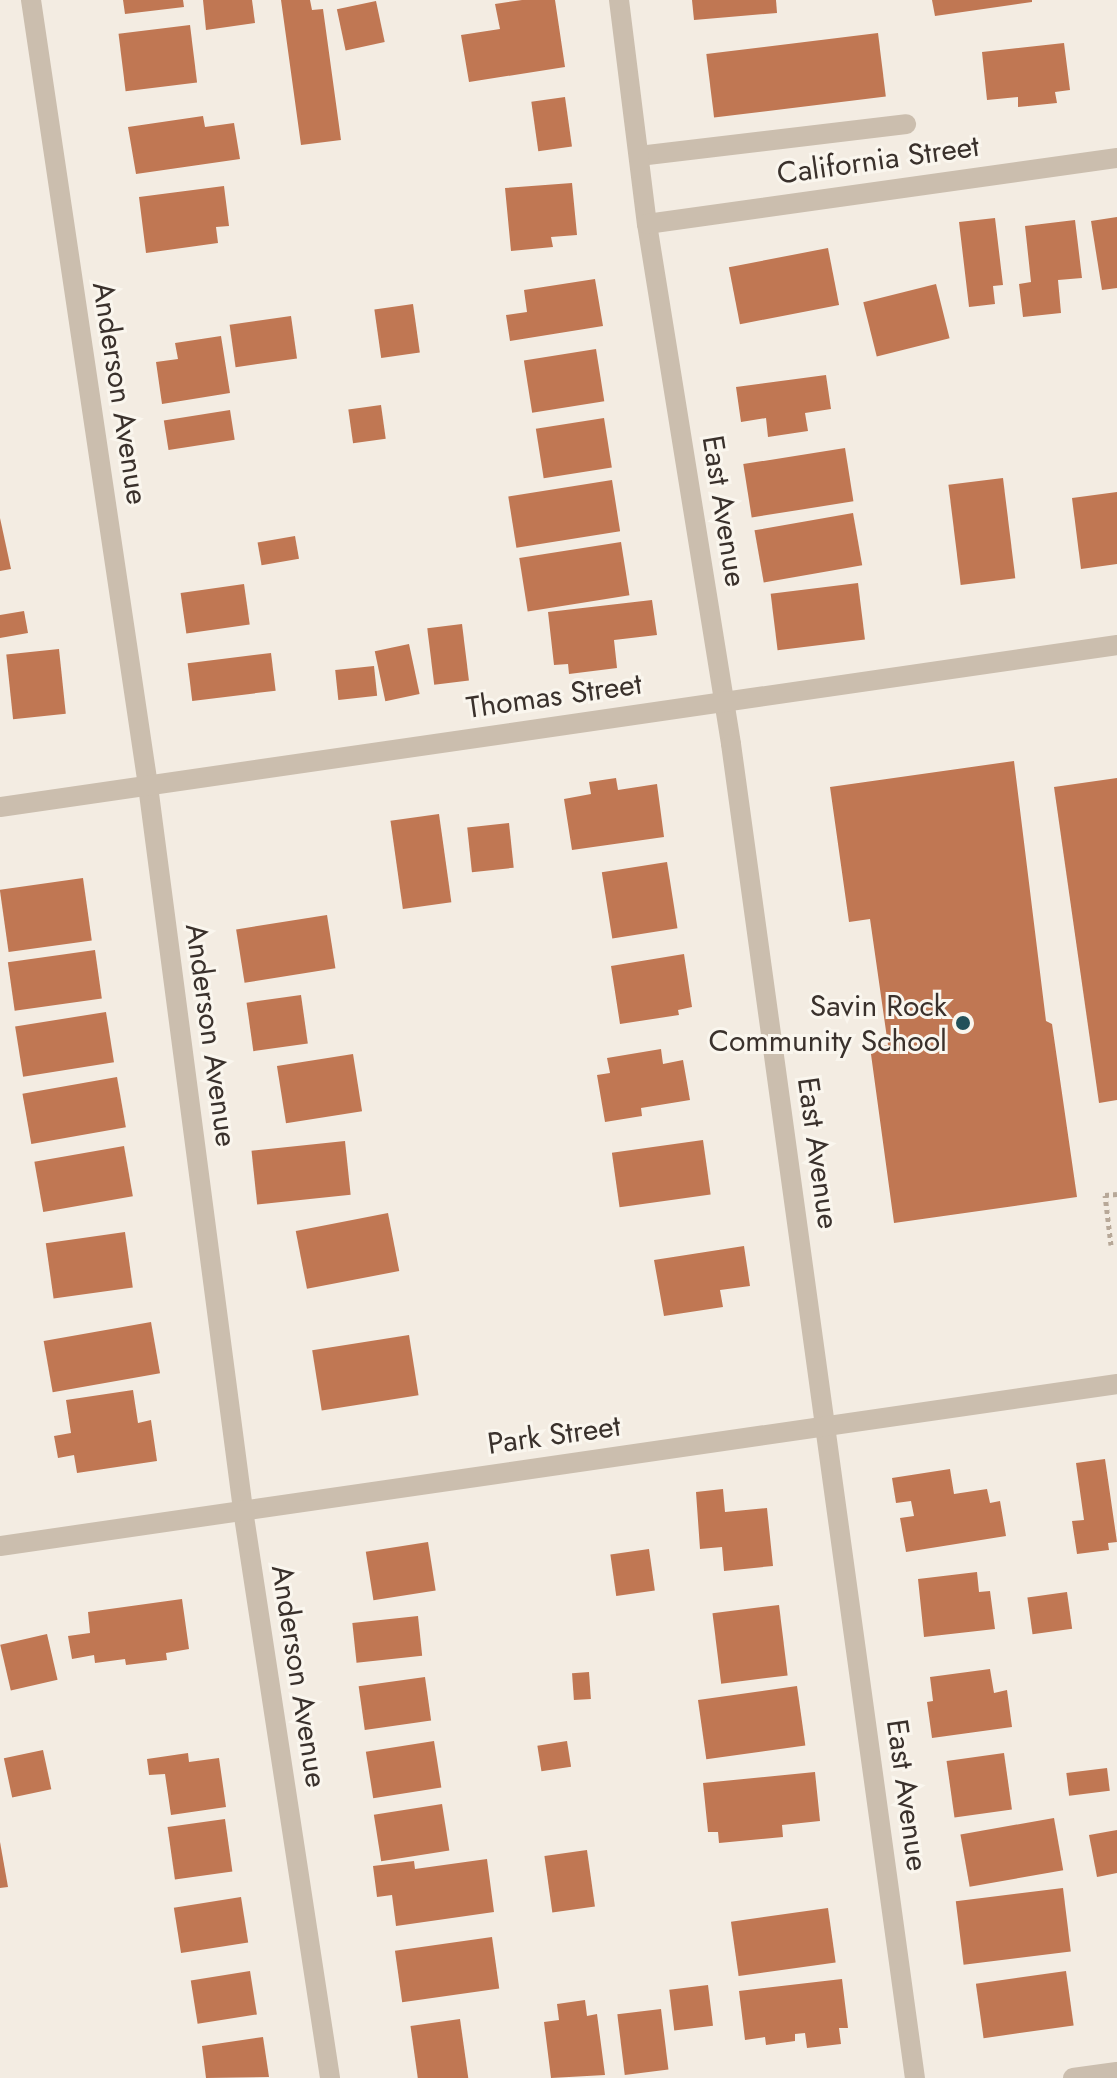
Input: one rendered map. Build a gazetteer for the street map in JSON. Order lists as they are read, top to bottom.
{
  "streets": {
    "street": [
      "California Street",
      "Anderson Avenue",
      "East Avenue",
      "Thomas Street",
      "Park Street"
    ]
  },
  "crossings": [
    ["California Street", "East Avenue"],
    ["Anderson Avenue", "Thomas Street"],
    ["Anderson Avenue", "Park Street"],
    ["East Avenue", "Thomas Street"],
    ["East Avenue", "Park Street"]
  ],
  "places": ["Savin Rock Community School"]
}
